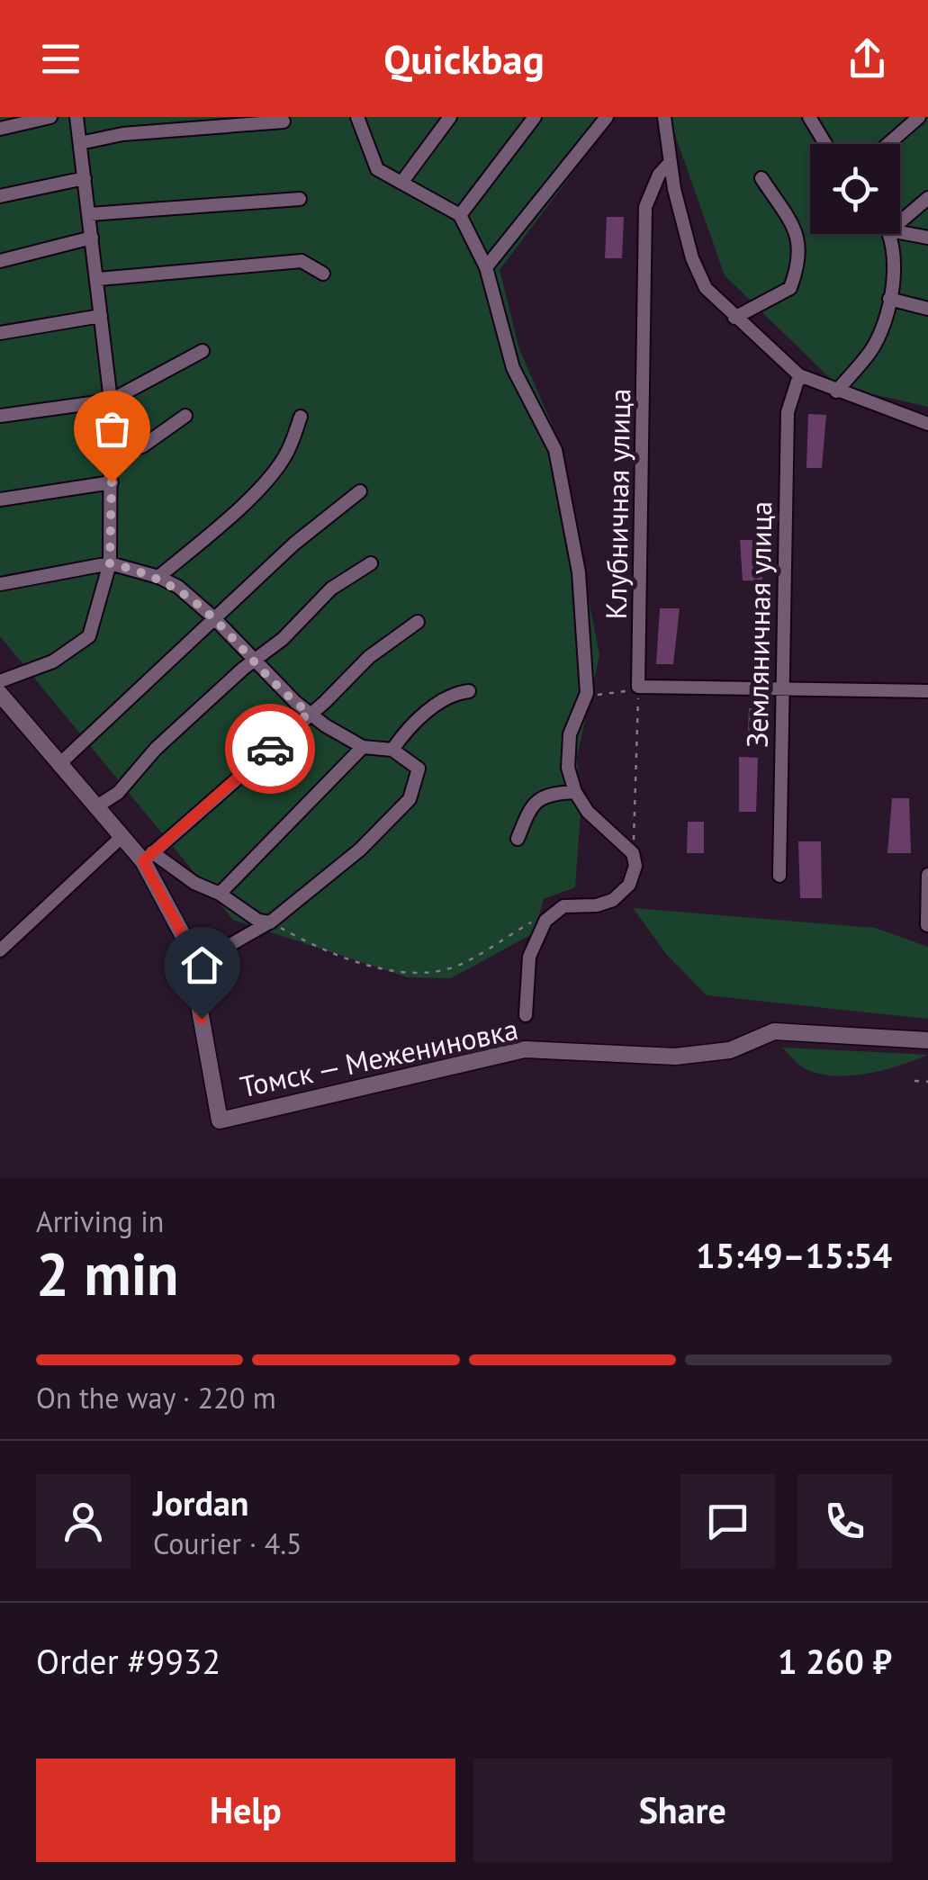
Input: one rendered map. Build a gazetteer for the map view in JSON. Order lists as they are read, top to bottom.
{
  "streets": {
    "street": ["Клубничная улица", "Земляничная улица", "Томск — Межениновка"]
  },
  "page": {
    "header": "Quickbag",
    "heading": ["2 min", "Arriving in", "15:49–15:54"],
    "panel": [
      "Jordan",
      "Courier · 4.5",
      "Order #9932",
      "1 260 ₽"
    ],
    "bar": "On the way · 220 m",
    "buttons": ["Help", "Share"]
  }
}
